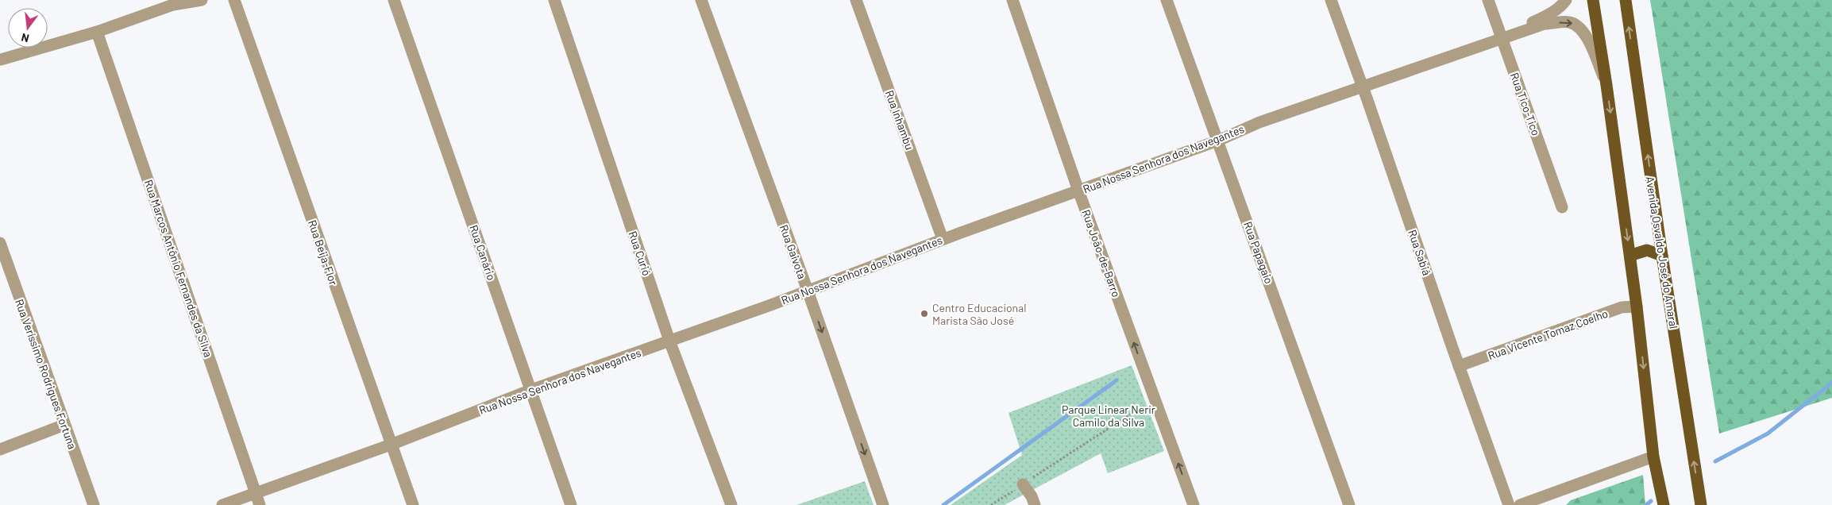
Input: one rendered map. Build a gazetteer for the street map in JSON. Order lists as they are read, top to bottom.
{
  "streets": {
    "main road": ["Avenida Osvaldo José do Amaral"],
    "street": [
      "Rua Tico-Tico",
      "Rua Inhambu",
      "Rua Nossa Senhora dos Navegantes",
      "Rua Gaivota",
      "Rua Beija-Flor",
      "Rua Canário",
      "Rua Papagaio",
      "Rua Sabiá",
      "Rua Curió",
      "Rua João-de-Barro",
      "Rua Marcos Antônio Fernandes da Silva",
      "Rua Vicente Tomaz Coelho",
      "Rua Veríssimo Rodrigues Fortuna"
    ]
  },
  "crossings": [
    ["Rua Tico-Tico", "Rua Nossa Senhora dos Navegantes"],
    ["Rua Inhambu", "Rua Nossa Senhora dos Navegantes"],
    ["Rua Nossa Senhora dos Navegantes", "Rua Gaivota"],
    ["Rua Nossa Senhora dos Navegantes", "Rua Beija-Flor"],
    ["Rua Nossa Senhora dos Navegantes", "Rua Canário"],
    ["Rua Nossa Senhora dos Navegantes", "Rua Papagaio"],
    ["Rua Nossa Senhora dos Navegantes", "Rua Sabiá"],
    ["Rua Nossa Senhora dos Navegantes", "Rua Curió"],
    ["Rua Nossa Senhora dos Navegantes", "Rua João-de-Barro"],
    ["Rua Nossa Senhora dos Navegantes", "Rua Marcos Antônio Fernandes da Silva"],
    ["Rua Sabiá", "Rua Vicente Tomaz Coelho"]
  ],
  "one_way": ["Rua Gaivota", "Rua João-de-Barro"],
  "parks": ["Parque Linear Nerir Camilo da Silva"],
  "places": ["Centro Educacional Marista São José"],
  "north": "bottom"
}
